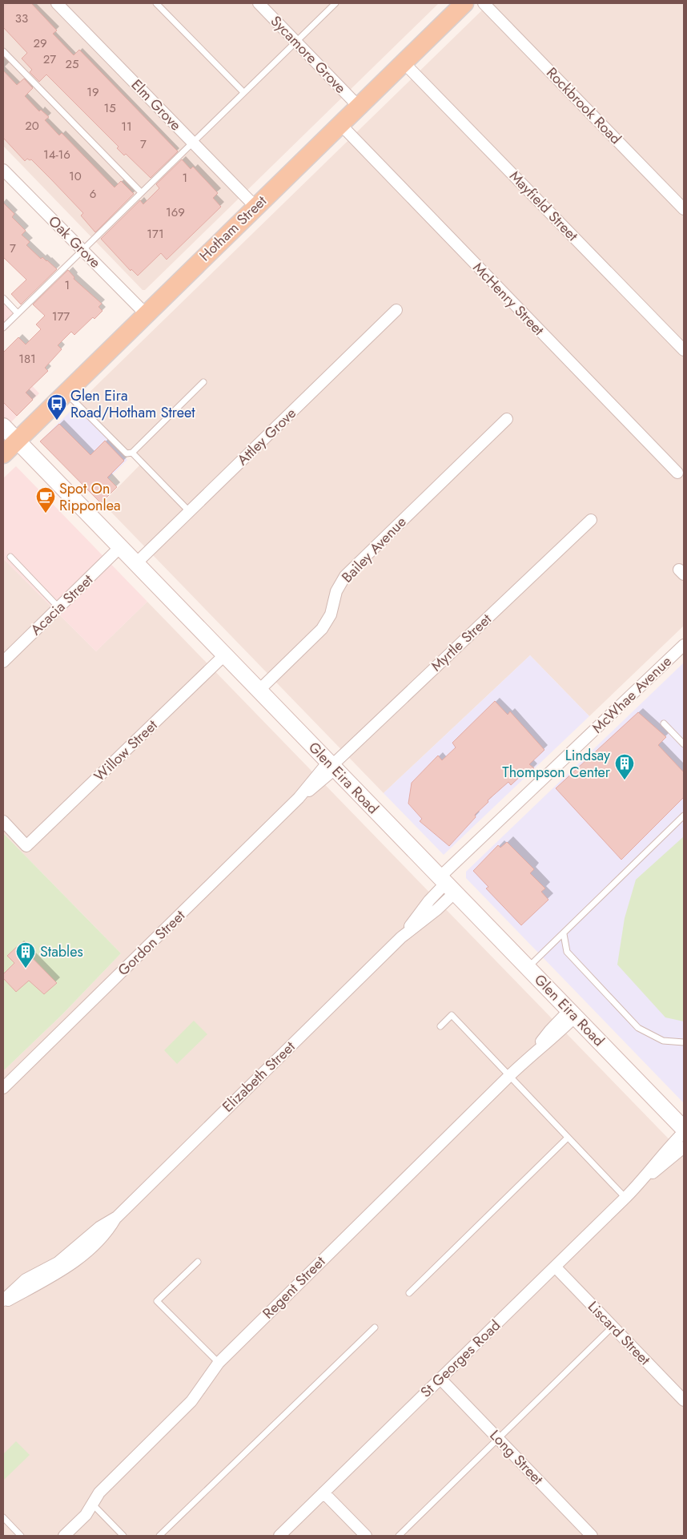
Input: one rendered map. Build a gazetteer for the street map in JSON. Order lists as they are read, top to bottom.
{
  "streets": {
    "main road": ["Hotham Street", "Glen Eira Road"],
    "street": [
      "Sycamore Grove",
      "Elm Grove",
      "Rockbrook Road",
      "Mayfield Street",
      "Oak Grove",
      "McHenry Street",
      "Attley Grove",
      "Bailey Avenue",
      "Acacia Street",
      "Myrtle Street",
      "McWhae Avenue",
      "Willow Street",
      "Gordon Street",
      "Elizabeth Street",
      "Regent Street",
      "Liscard Street",
      "St Georges Road",
      "Long Street"
    ]
  },
  "crossings": [
    ["Sycamore Grove", "Hotham Street"],
    ["Elm Grove", "Hotham Street"],
    ["Mayfield Street", "Hotham Street"],
    ["Hotham Street", "Oak Grove"],
    ["Hotham Street", "McHenry Street"],
    ["Hotham Street", "Glen Eira Road"],
    ["Attley Grove", "Glen Eira Road"],
    ["Bailey Avenue", "Glen Eira Road"],
    ["Acacia Street", "Glen Eira Road"],
    ["Myrtle Street", "Glen Eira Road"],
    ["Myrtle Street", "Gordon Street"],
    ["McWhae Avenue", "Glen Eira Road"],
    ["McWhae Avenue", "Elizabeth Street"],
    ["Willow Street", "Glen Eira Road"],
    ["Glen Eira Road", "Gordon Street"],
    ["Glen Eira Road", "Elizabeth Street"],
    ["Glen Eira Road", "Regent Street"],
    ["Liscard Street", "St Georges Road"],
    ["St Georges Road", "Long Street"]
  ],
  "places": {
    "bus stop": ["Glen Eira Road/Hotham Street"],
    "cafe": ["Spot On Ripponlea"],
    "building": ["Lindsay Thompson Center", "Stables"]
  },
  "house_numbers": [
    "33",
    "29",
    "27",
    "25",
    "19",
    "15",
    "20",
    "11",
    "7",
    "14-16",
    "10",
    "1",
    "6",
    "169",
    "171",
    "7",
    "1",
    "177",
    "181"
  ]
}
